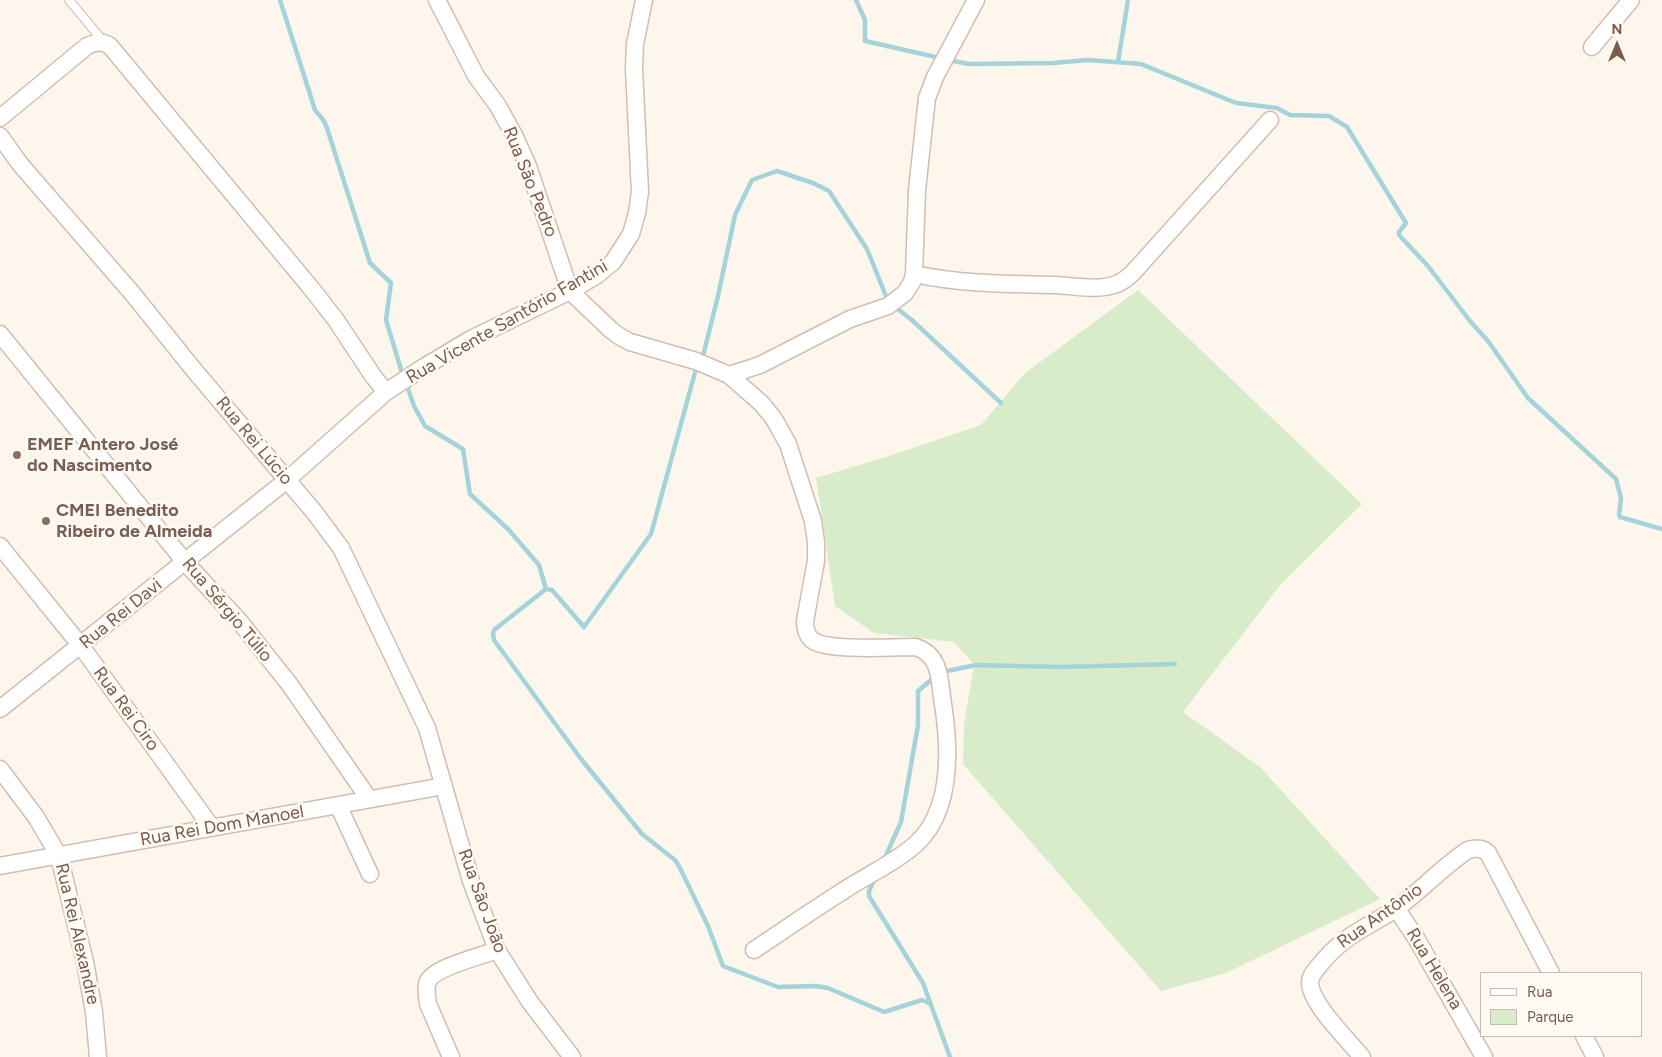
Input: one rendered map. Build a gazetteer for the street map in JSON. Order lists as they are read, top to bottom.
{
  "streets": {
    "street": [
      "Rua São Pedro",
      "Rua Vicente Santório Fantini",
      "Rua Rei Lúcio",
      "Rua Sérgio Túlio",
      "Rua Rei Davi",
      "Rua Rei Ciro",
      "Rua Rei Dom Manoel",
      "Rua São João",
      "Rua Antônio",
      "Rua Rei Alexandre",
      "Rua Helena"
    ]
  },
  "crossings": [
    ["Rua São Pedro", "Rua Vicente Santório Fantini"],
    ["Rua Vicente Santório Fantini", "Rua Rei Lúcio"],
    ["Rua Vicente Santório Fantini", "Rua Rei Davi"],
    ["Rua Rei Lúcio", "Rua Rei Davi"],
    ["Rua Rei Lúcio", "Rua Rei Dom Manoel"],
    ["Rua Rei Lúcio", "Rua São João"],
    ["Rua Sérgio Túlio", "Rua Rei Davi"],
    ["Rua Sérgio Túlio", "Rua Rei Dom Manoel"],
    ["Rua Rei Davi", "Rua Rei Ciro"],
    ["Rua Rei Ciro", "Rua Rei Dom Manoel"],
    ["Rua Rei Dom Manoel", "Rua São João"],
    ["Rua Rei Dom Manoel", "Rua Rei Alexandre"],
    ["Rua Antônio", "Rua Helena"]
  ],
  "places": ["EMEF Antero José do Nascimento", "CMEI Benedito Ribeiro de Almeida"],
  "legend": ["Rua", "Parque"],
  "north": "top"
}
